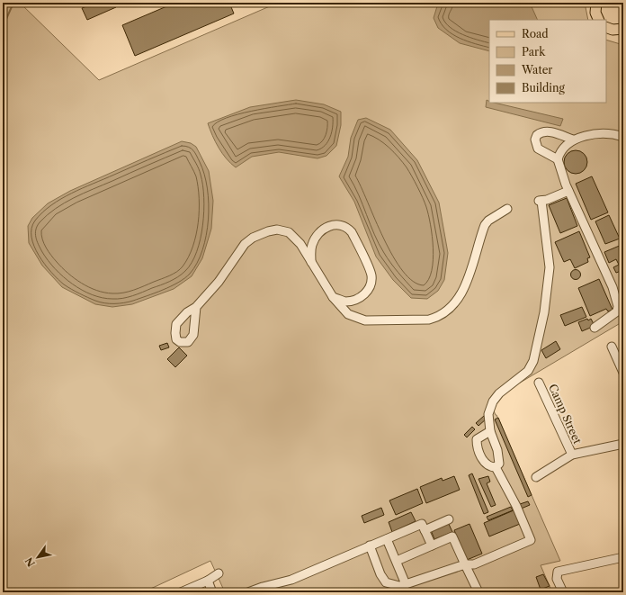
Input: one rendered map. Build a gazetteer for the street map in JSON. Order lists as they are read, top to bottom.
{
  "streets": {
    "street": ["Camp Street"]
  },
  "legend": [
    "Road",
    "Park",
    "Water",
    "Building"
  ],
  "north": "bottom left"
}
